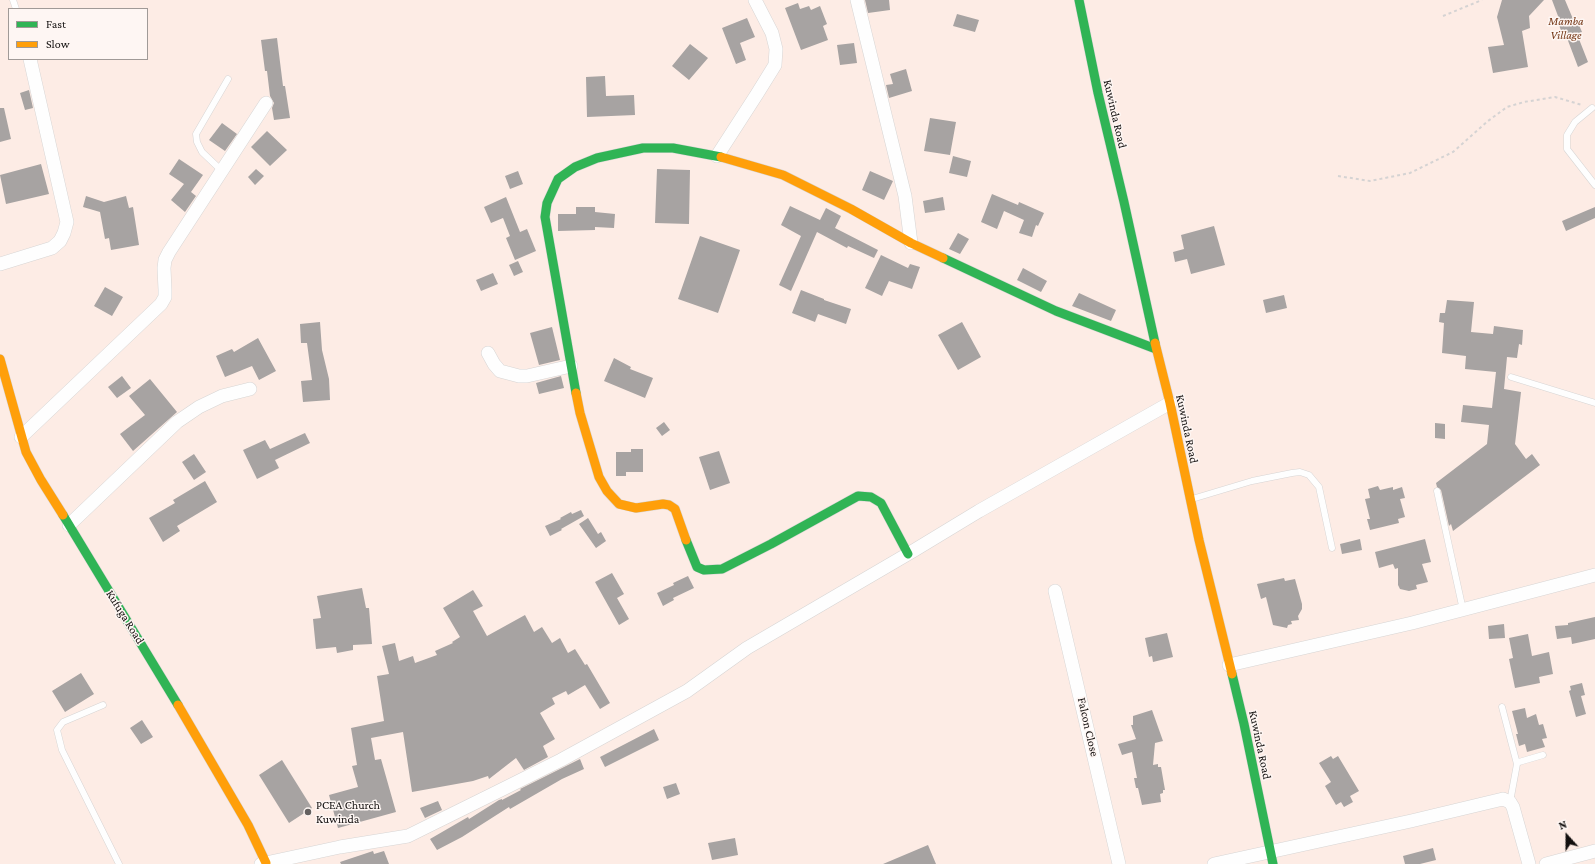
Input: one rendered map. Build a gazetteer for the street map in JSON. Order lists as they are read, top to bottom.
{
  "streets": {
    "street": ["Kuwinda Road", "Kufuga Road", "Falcon Close"]
  },
  "parks": ["Mamba Village"],
  "places": ["PCEA Church Kuwinda"],
  "legend": ["Fast", "Slow"],
  "north": "top"
}
